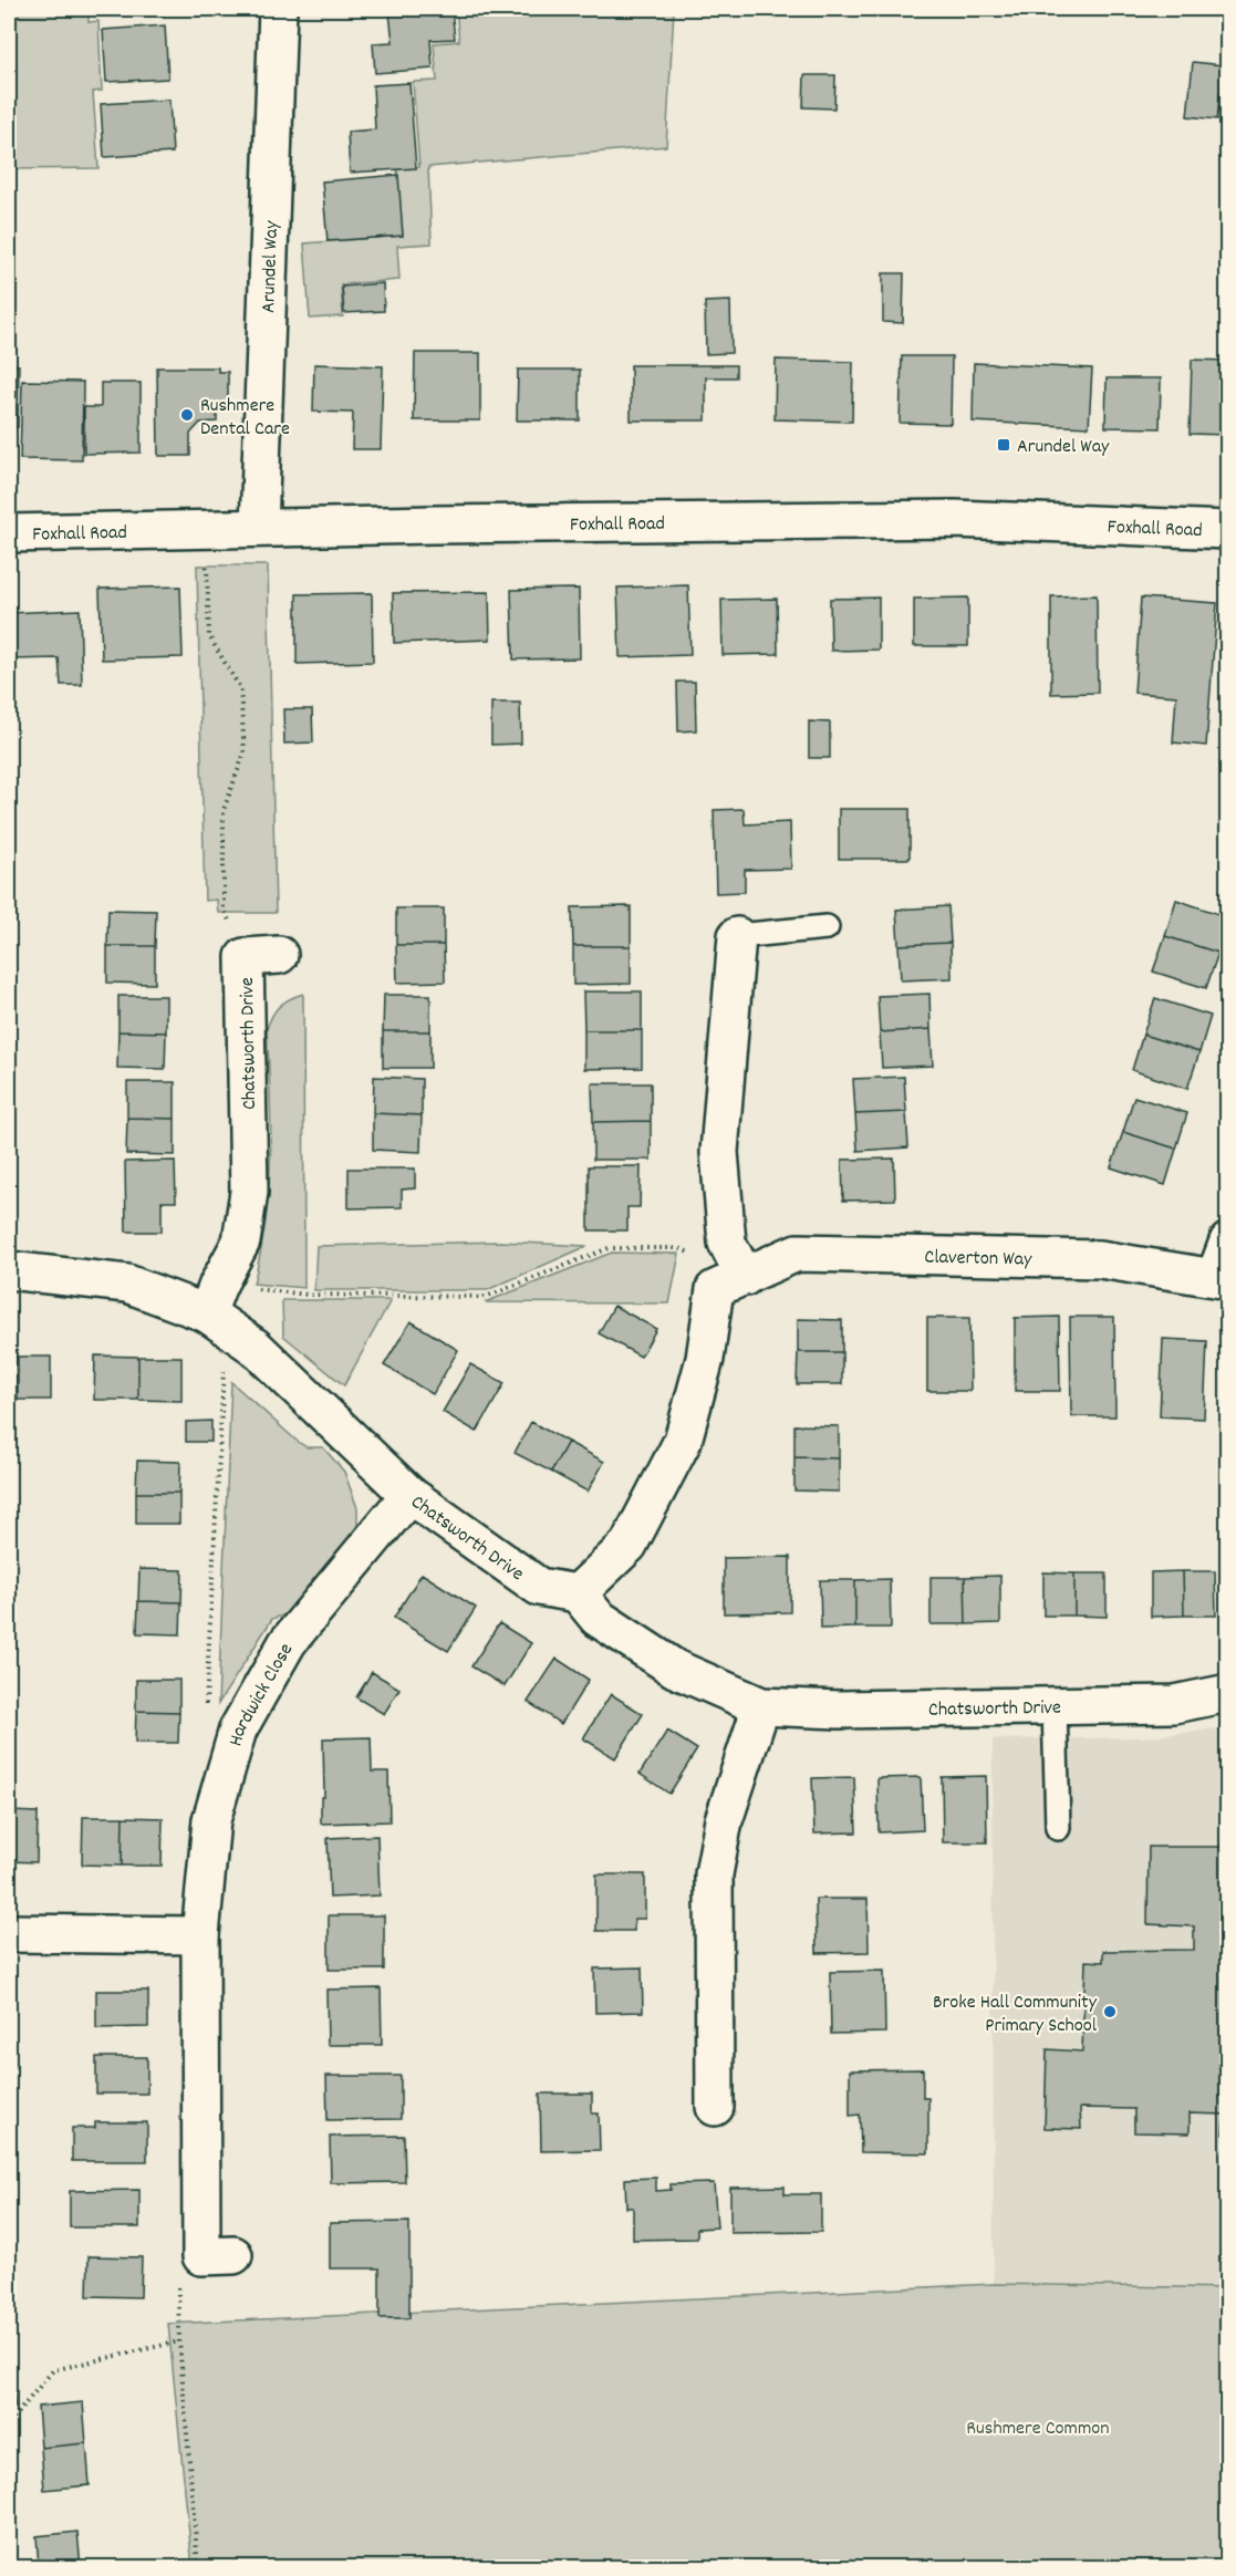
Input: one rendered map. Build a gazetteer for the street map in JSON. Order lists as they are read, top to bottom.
{
  "streets": {
    "street": [
      "Arundel Way",
      "Foxhall Road",
      "Chatsworth Drive",
      "Claverton Way",
      "Hardwick Close"
    ]
  },
  "crossings": [
    ["Arundel Way", "Foxhall Road"],
    ["Chatsworth Drive", "Claverton Way"],
    ["Chatsworth Drive", "Hardwick Close"]
  ],
  "parks": ["Rushmere Common"],
  "places": {
    "other": ["Rushmere Dental Care", "Broke Hall Community Primary School"],
    "transit": ["Arundel Way"]
  }
}
